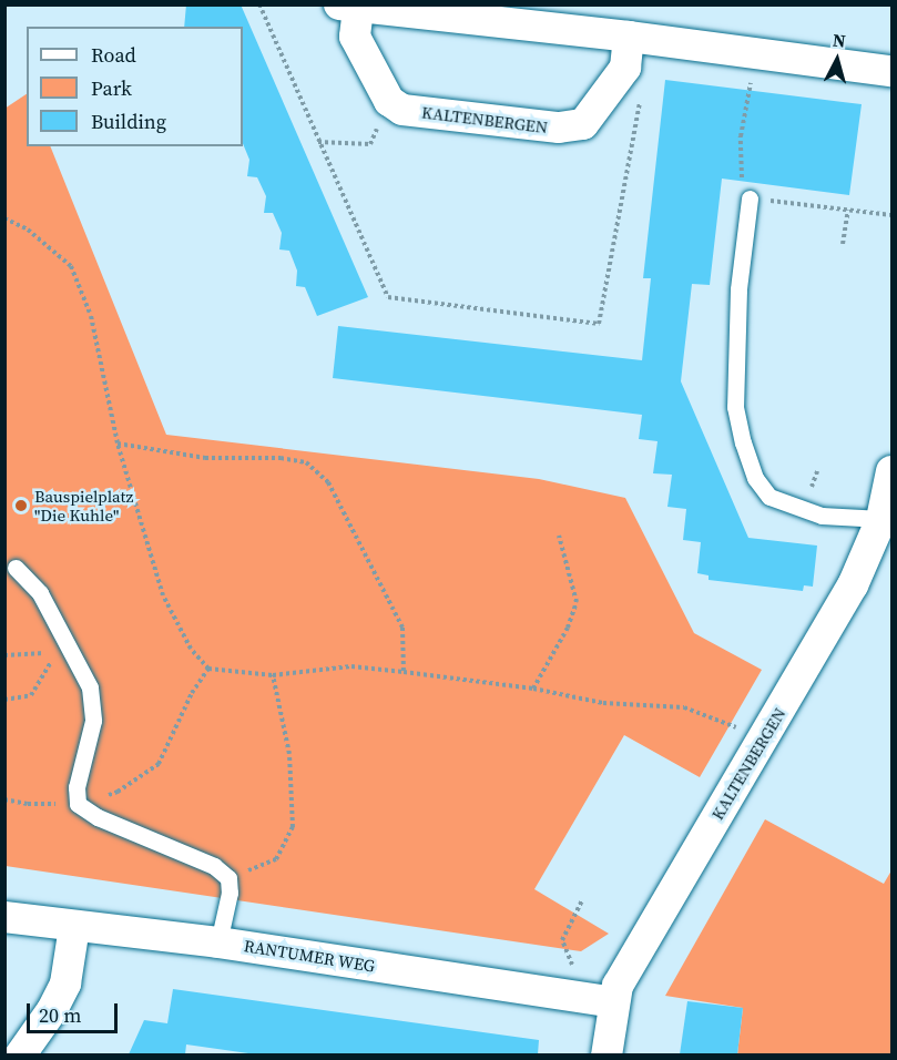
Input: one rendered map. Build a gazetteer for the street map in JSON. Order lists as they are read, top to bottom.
{
  "streets": {
    "street": ["KALTENBERGEN", "RANTUMER WEG"]
  },
  "crossings": [
    ["KALTENBERGEN", "RANTUMER WEG"]
  ],
  "places": ["Bauspielplatz \"Die Kuhle\""],
  "legend": ["Road", "Park", "Building"],
  "scale_bar": "20 m",
  "north": "top"
}
